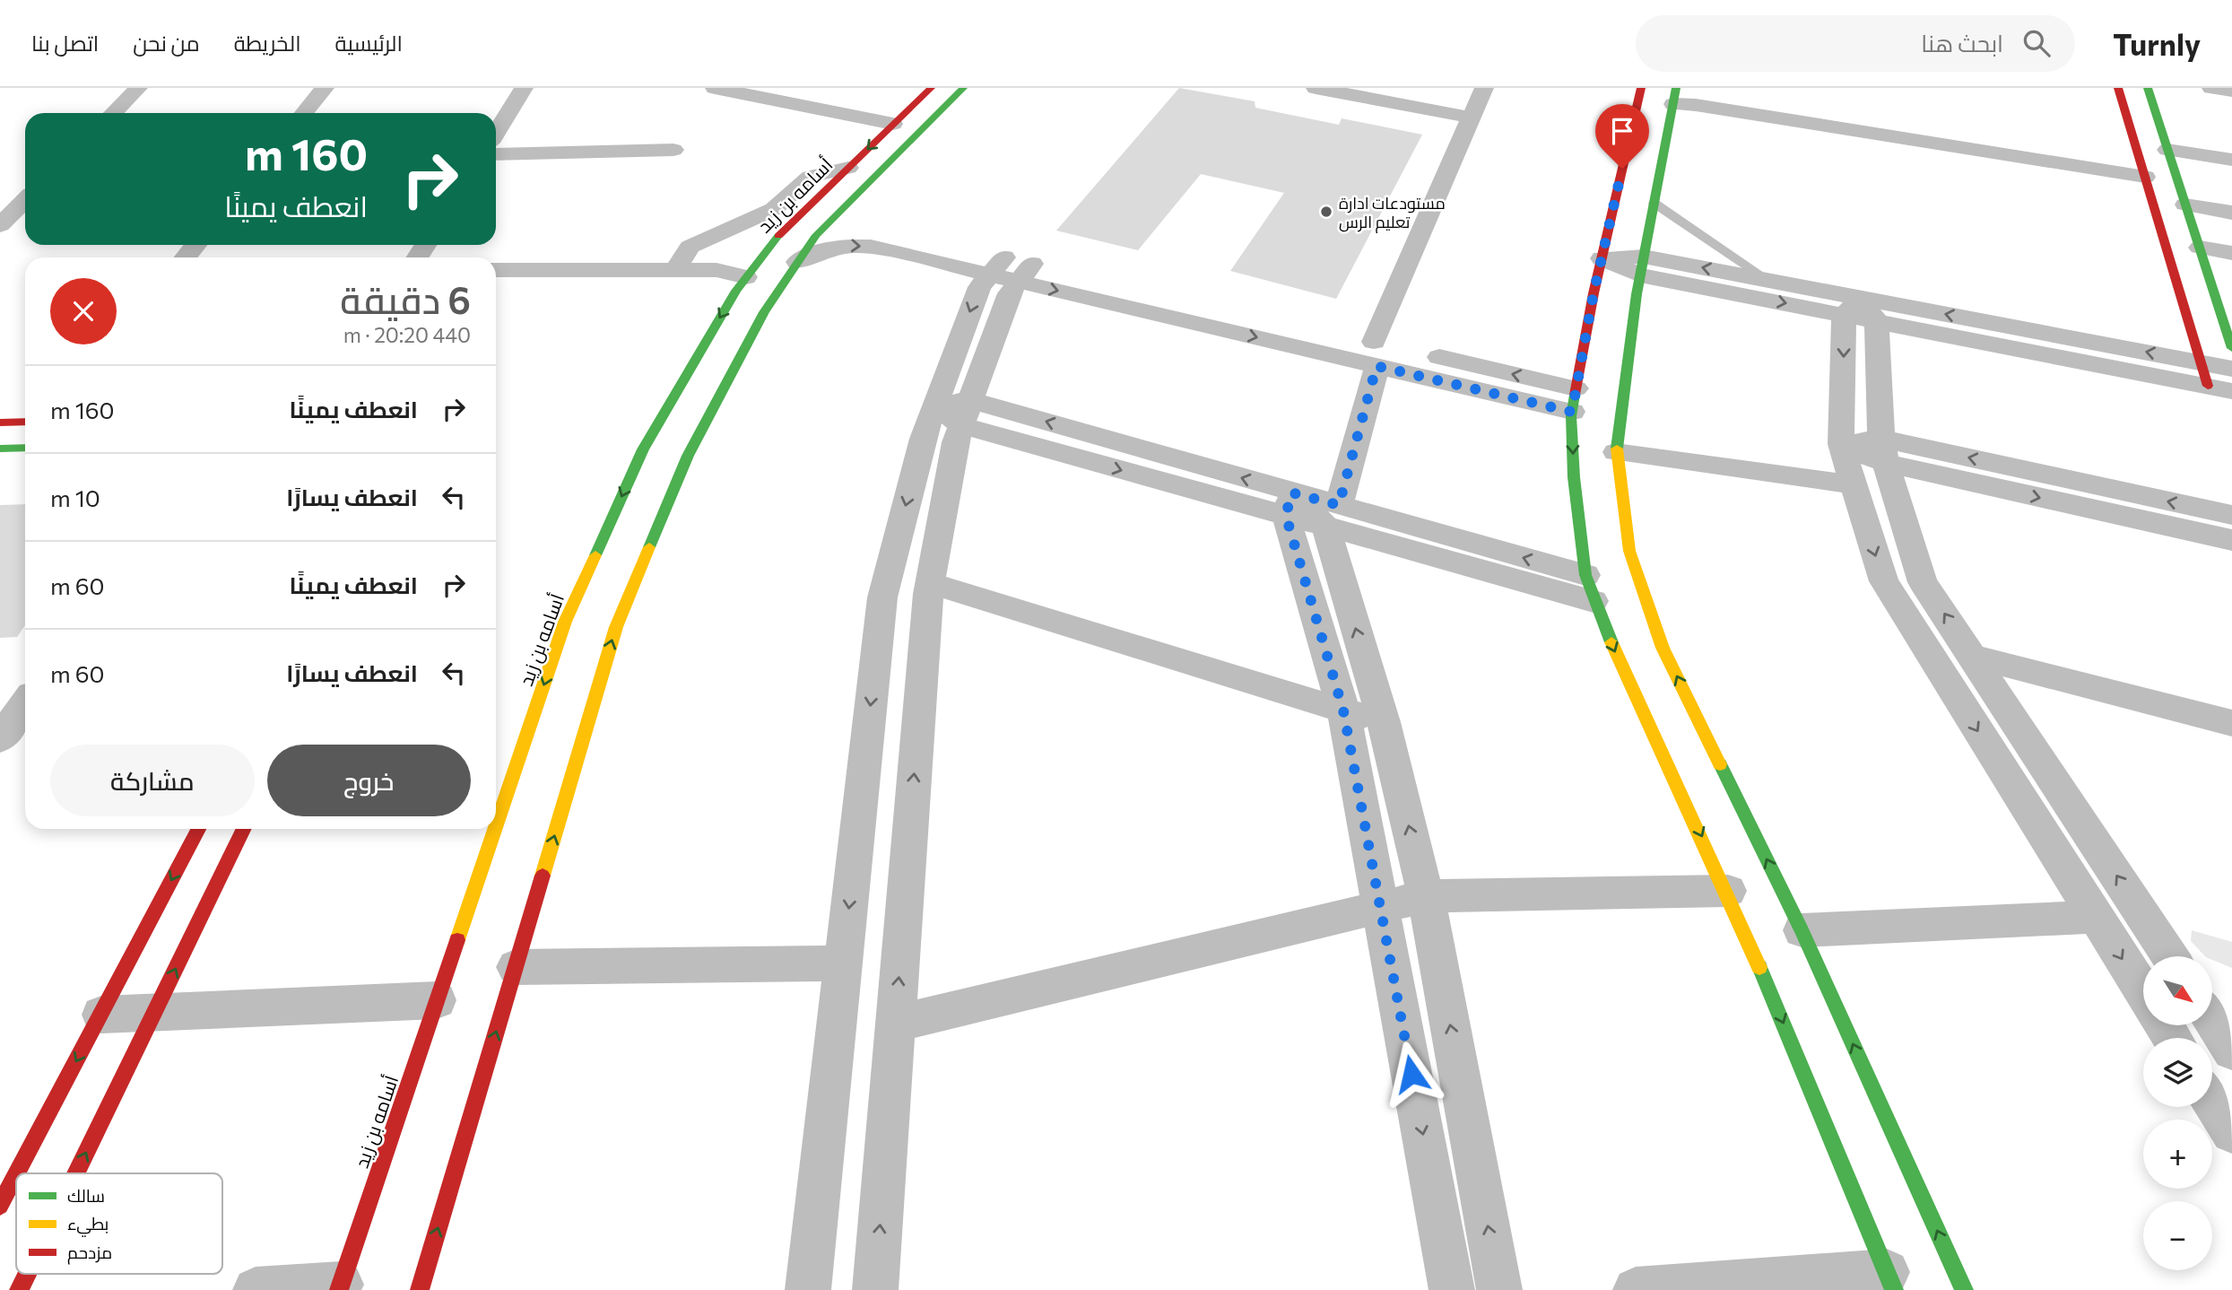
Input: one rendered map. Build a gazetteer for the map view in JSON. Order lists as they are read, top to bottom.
{
  "streets": {
    "street": ["أسامه بن زيد"]
  },
  "places": ["مستودعات ادارة تعليم الرس"],
  "legend": ["سالك", "بطيء", "مزدحم"],
  "north": "bottom right",
  "page": {
    "header": "Turnly",
    "search": "ابحث هنا",
    "nav": [
      "الرئيسية",
      "الخريطة",
      "من نحن",
      "اتصل بنا"
    ],
    "turn": ["160 m", "انعطف يمينًا"],
    "heading": ["6 دقيقة", "440 m · 20:20"],
    "list": [
      {
        "name": "انعطف يمينًا",
        "value": "160 m"
      },
      {
        "name": "انعطف يسارًا",
        "value": "10 m"
      },
      {
        "name": "انعطف يمينًا",
        "value": "60 m"
      },
      {
        "name": "انعطف يسارًا",
        "value": "60 m"
      }
    ],
    "buttons": ["خروج", "مشاركة"],
    "map_buttons": ["+", "−"]
  }
}
